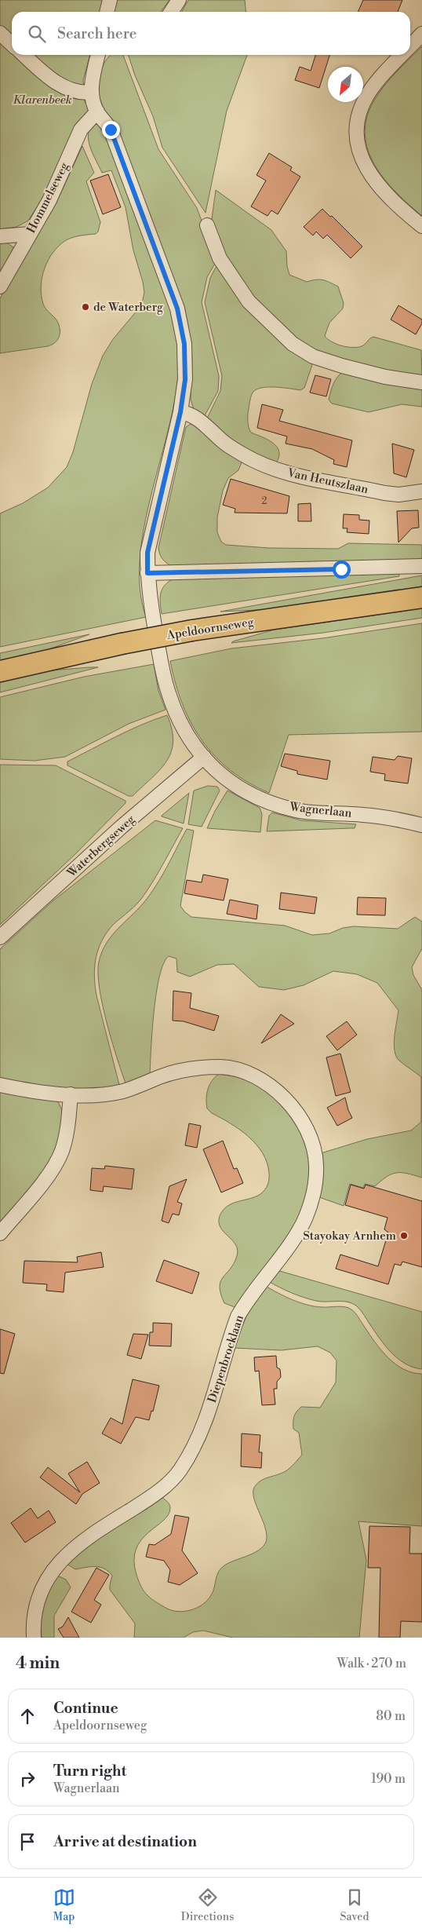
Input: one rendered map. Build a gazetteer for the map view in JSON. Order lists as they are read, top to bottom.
{
  "streets": {
    "main road": ["Apeldoornseweg"],
    "street": [
      "Hommelseweg",
      "Van Heutszlaan",
      "Wagnerlaan",
      "Waterbergseweg",
      "Diepenbrocklaan"
    ]
  },
  "crossings": [
    ["Hommelseweg", "Wagnerlaan"],
    ["Van Heutszlaan", "Wagnerlaan"],
    ["Wagnerlaan", "Waterbergseweg"]
  ],
  "parks": ["Klarenbeek"],
  "places": ["de Waterberg", "Stayokay Arnhem"],
  "house_numbers": ["2"],
  "north": "bottom left",
  "page": {
    "search": "Search here",
    "heading": ["4 min", "Walk · 270 m"],
    "list": [
      ["Continue", "Apeldoornseweg", "80 m"],
      ["Turn right", "Wagnerlaan", "190 m"],
      "Arrive at destination"
    ],
    "nav": ["Map", "Directions", "Saved"]
  }
}
